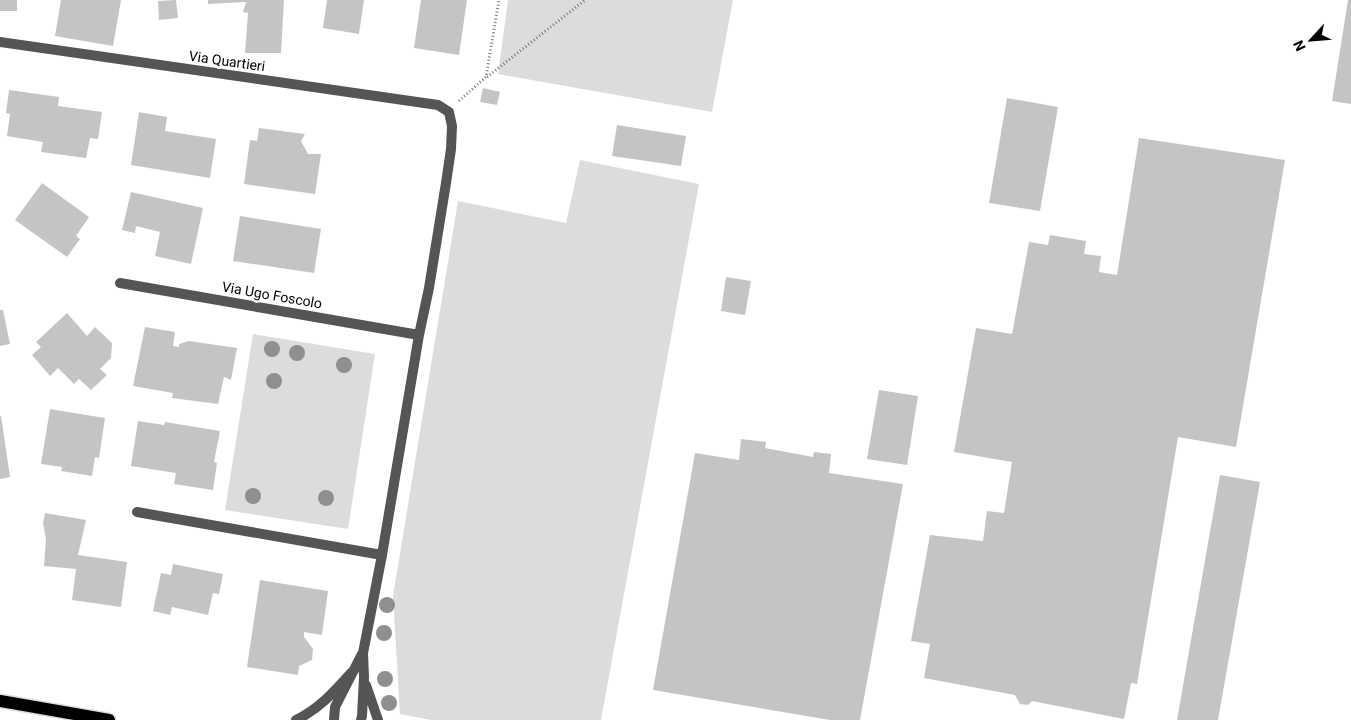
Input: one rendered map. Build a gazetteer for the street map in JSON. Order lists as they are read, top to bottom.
{
  "streets": {
    "street": ["Via Quartieri", "Via Ugo Foscolo"]
  },
  "north": "bottom left"
}
